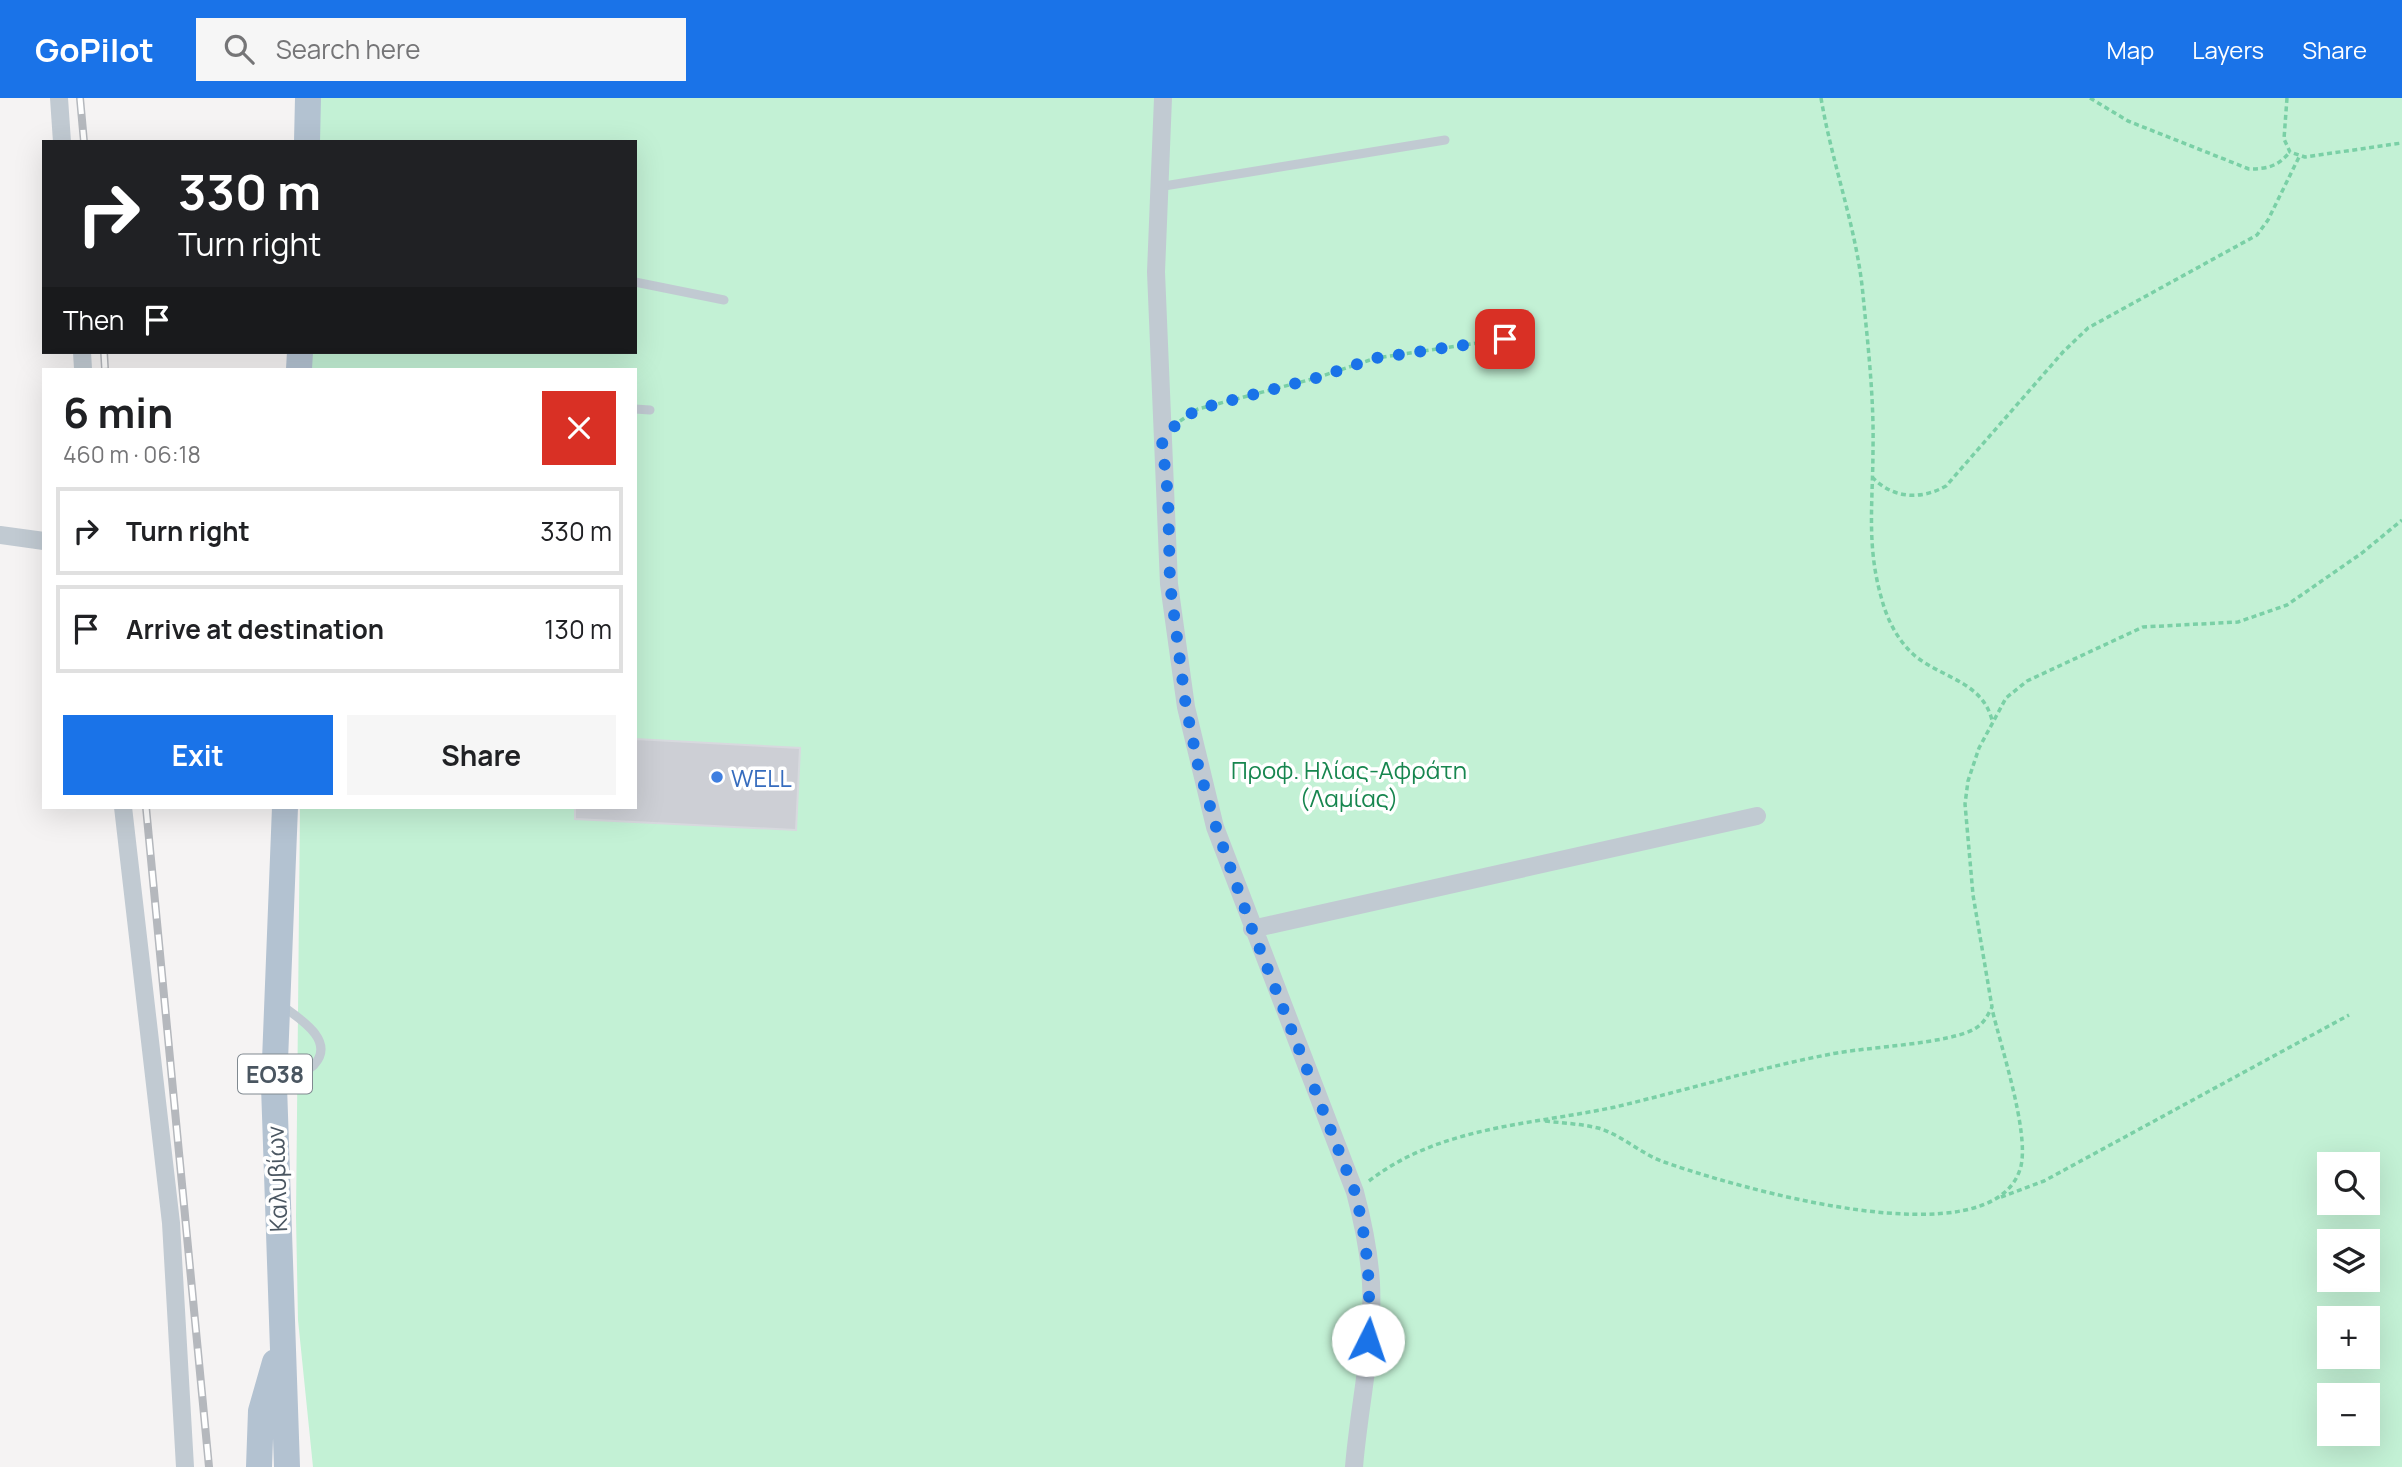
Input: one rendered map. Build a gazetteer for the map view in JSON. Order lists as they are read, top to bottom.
{
  "streets": {
    "main road": ["ΕΟ38", "Καλυβίων"]
  },
  "parks": ["Προφ. Ηλίας-Αφράτη (Λαμίας)"],
  "places": ["WELL"],
  "page": {
    "header": "GoPilot",
    "search": "Search here",
    "nav": ["Map", "Layers", "Share"],
    "turn": ["330 m", "Turn right"],
    "then": "Then",
    "heading": ["6 min", "460 m · 06:18"],
    "list": [
      {
        "name": "Turn right",
        "value": "330 m"
      },
      {
        "name": "Arrive at destination",
        "value": "130 m"
      }
    ],
    "buttons": ["Exit", "Share"],
    "map_buttons": ["+", "−"]
  }
}
